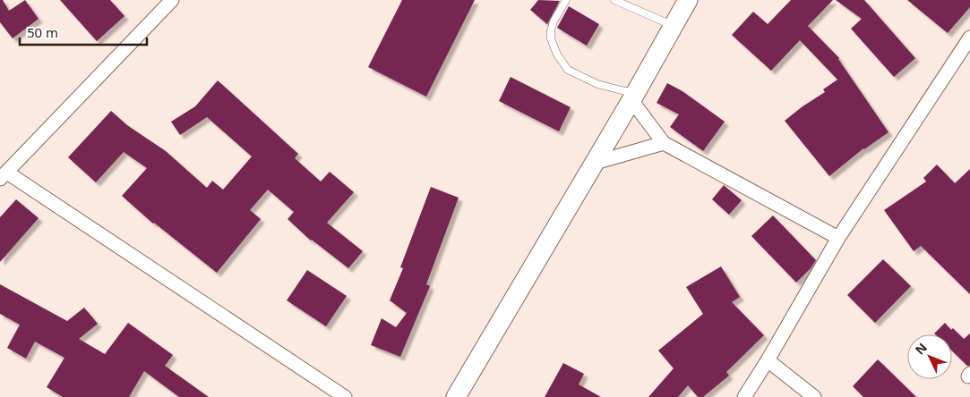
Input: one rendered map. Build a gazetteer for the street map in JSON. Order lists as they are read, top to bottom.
{
  "scale_bar": "50 m",
  "north": "top left"
}
